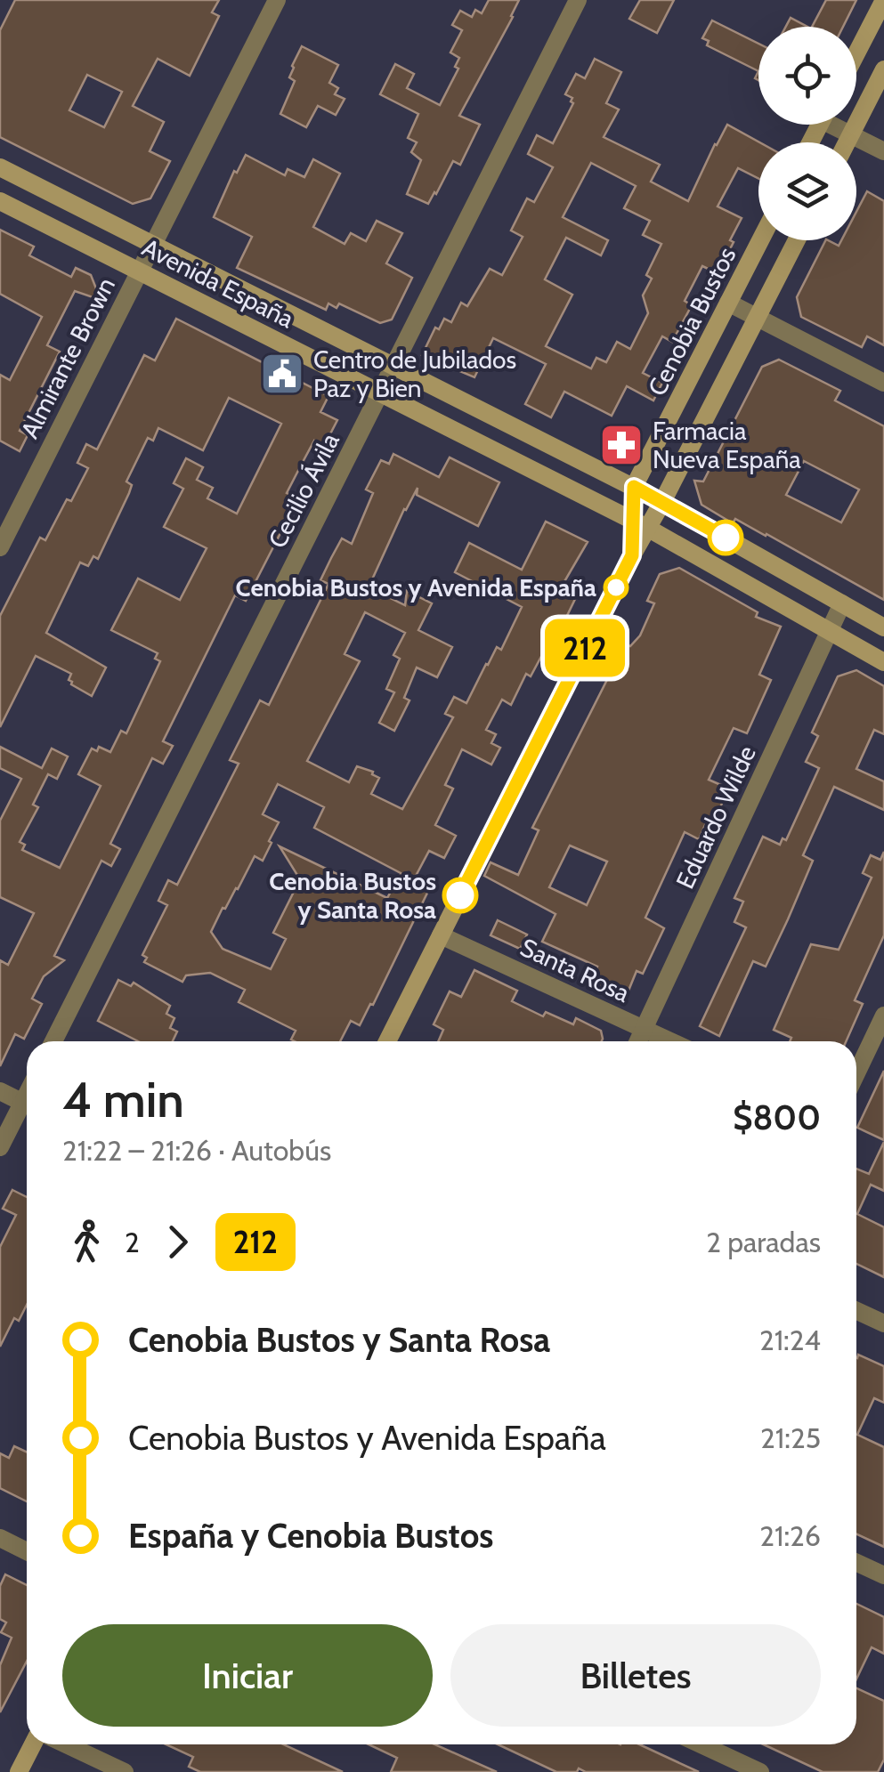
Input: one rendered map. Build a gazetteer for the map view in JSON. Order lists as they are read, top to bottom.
{
  "streets": {
    "main road": ["Avenida España", "Cenobia Bustos"],
    "street": [
      "Almirante Brown",
      "Cecilio Ávila",
      "Eduardo Wilde",
      "Santa Rosa"
    ]
  },
  "crossings": [
    ["Avenida España", "Cenobia Bustos"],
    ["Avenida España", "Almirante Brown"],
    ["Avenida España", "Cecilio Ávila"],
    ["Avenida España", "Eduardo Wilde"],
    ["Cenobia Bustos", "Santa Rosa"],
    ["Eduardo Wilde", "Santa Rosa"]
  ],
  "places": {
    "public building": ["Centro de Jubilados Paz y Bien"],
    "pharmacy": ["Farmacia Nueva España"],
    "other": ["Cenobia Bustos y Avenida España", "Cenobia Bustos y Santa Rosa"]
  },
  "lines": ["bus line 212"],
  "page": {
    "on_map": "212",
    "heading": ["4 min", "21:22 – 21:26 · Autobús", "$800"],
    "legs": ["2", "212", "2 paradas"],
    "list": [
      {
        "name": "Cenobia Bustos y Santa Rosa",
        "value": "21:24"
      },
      {
        "name": "Cenobia Bustos y Avenida España",
        "value": "21:25"
      },
      {
        "name": "España y Cenobia Bustos",
        "value": "21:26"
      }
    ],
    "buttons": ["Iniciar", "Billetes"]
  }
}
